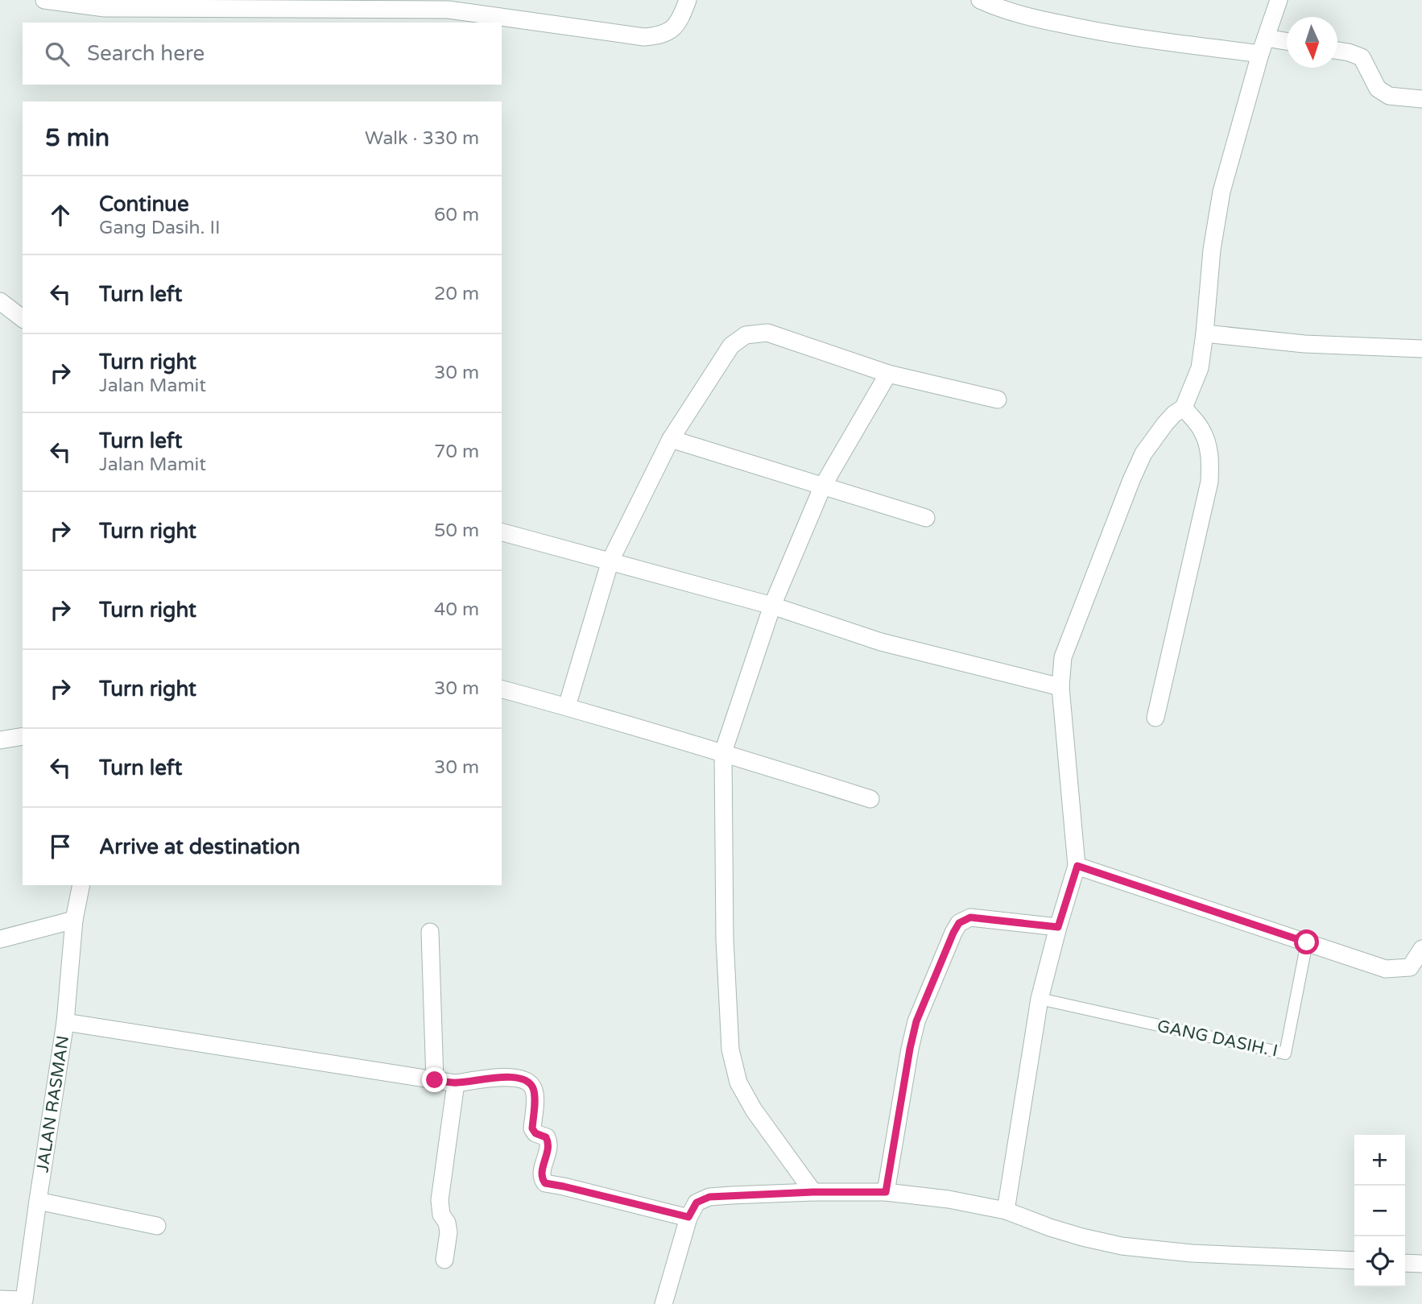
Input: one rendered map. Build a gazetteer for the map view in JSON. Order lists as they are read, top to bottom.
{
  "streets": {
    "street": ["JALAN RASMAN"],
    "lane": ["GANG DASIH. I"]
  },
  "north": "bottom",
  "page": {
    "search": "Search here",
    "heading": ["5 min", "Walk · 330 m"],
    "list": [
      ["Continue", "Gang Dasih. II", "60 m"],
      ["Turn left", "20 m"],
      ["Turn right", "Jalan Mamit", "30 m"],
      ["Turn left", "Jalan Mamit", "70 m"],
      ["Turn right", "50 m"],
      ["Turn right", "40 m"],
      ["Turn right", "30 m"],
      ["Turn left", "30 m"],
      "Arrive at destination"
    ],
    "map_buttons": ["+", "−"]
  }
}
